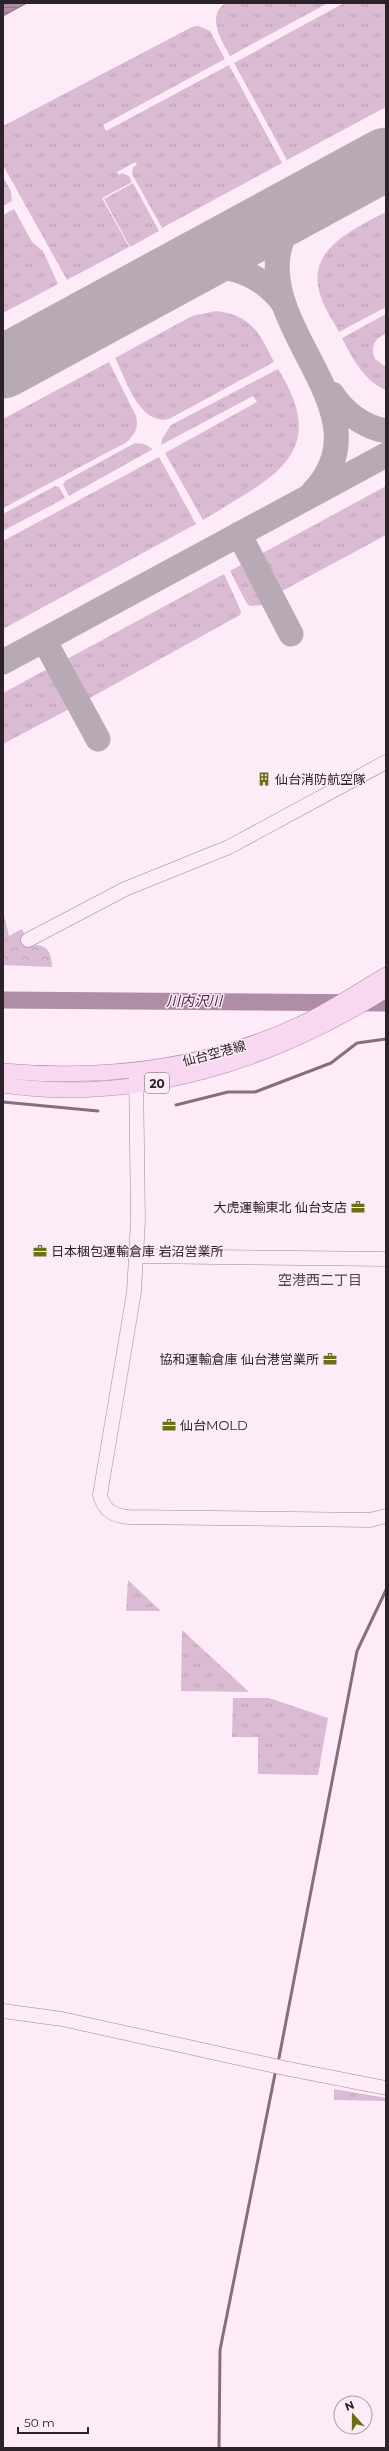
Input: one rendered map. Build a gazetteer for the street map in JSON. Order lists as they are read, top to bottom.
{
  "streets": {
    "main road": ["仙台空港線", "20"]
  },
  "districts": ["空港西二丁目"],
  "water": ["川内沢川"],
  "places": {
    "building": ["仙台消防航空隊"],
    "office": [
      "大虎運輸東北 仙台支店",
      "日本梱包運輸倉庫 岩沼営業所",
      "協和運輸倉庫 仙台港営業所",
      "仙台MOLD"
    ]
  },
  "scale_bar": "50 m",
  "north": "top"
}
